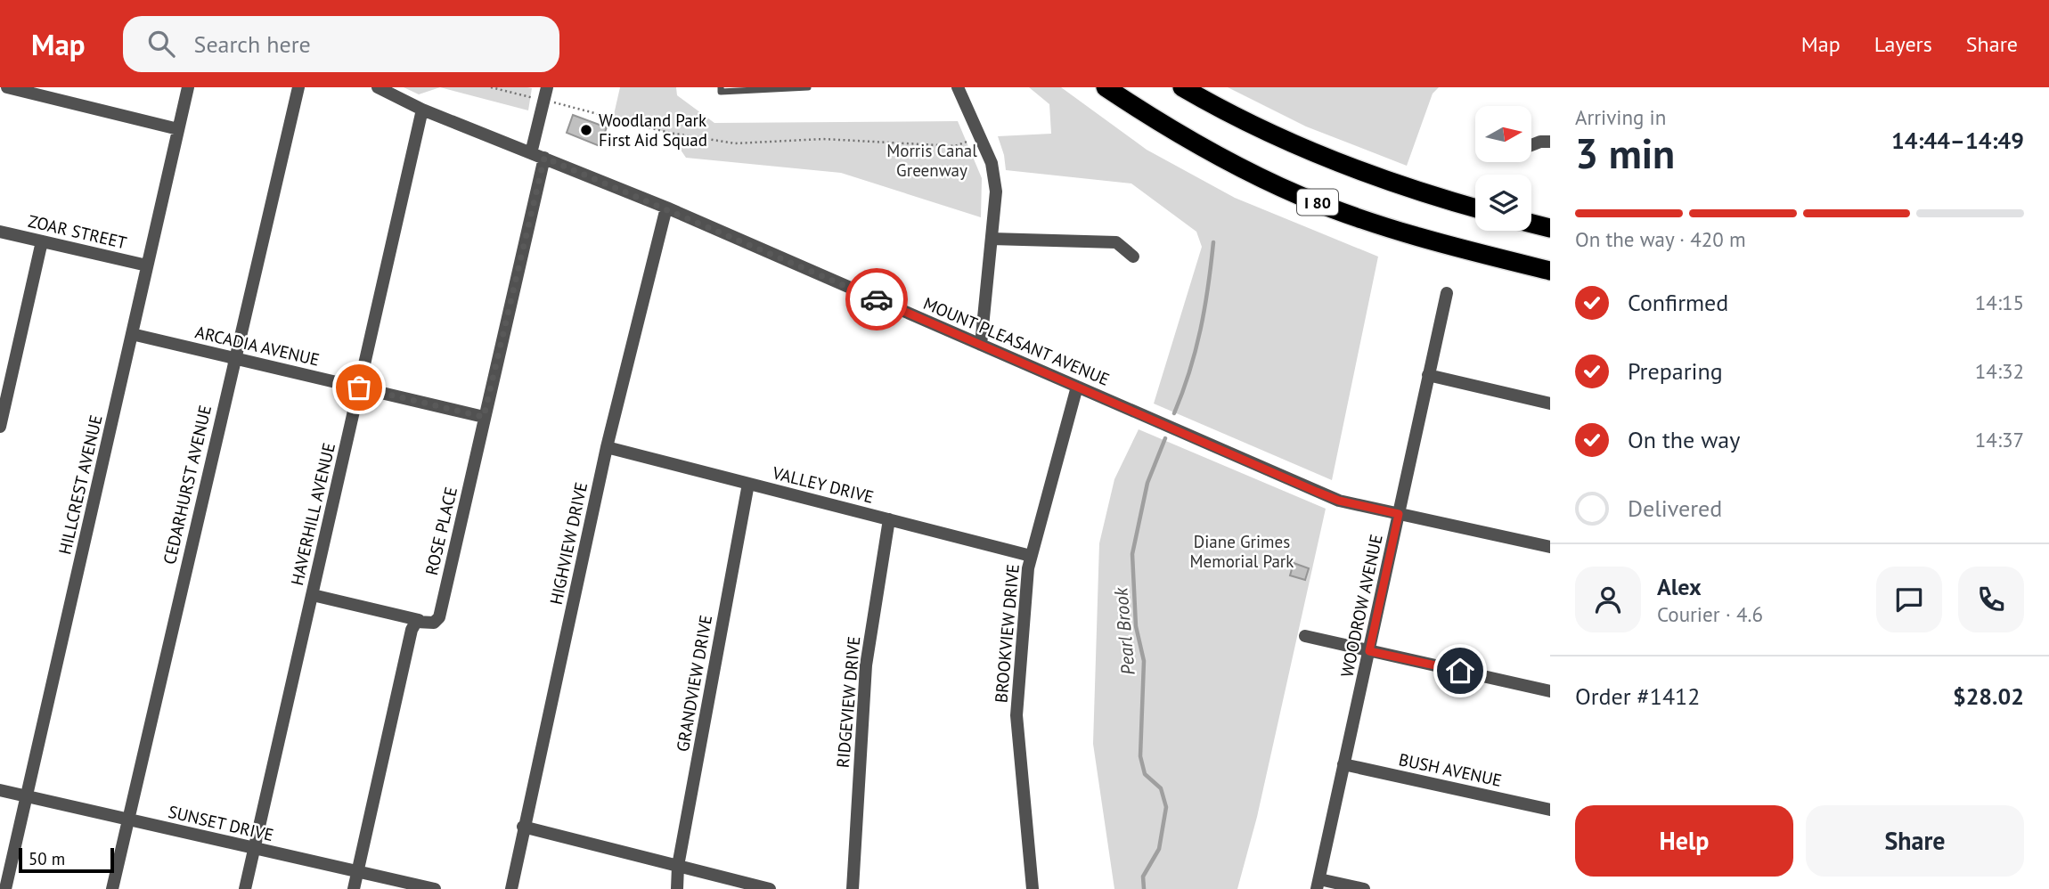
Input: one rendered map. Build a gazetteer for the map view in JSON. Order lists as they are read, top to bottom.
{
  "streets": {
    "highway": ["I 80"],
    "street": [
      "ZOAR STREET",
      "MOUNT PLEASANT AVENUE",
      "ARCADIA AVENUE",
      "HILLCREST AVENUE",
      "CEDARHURST AVENUE",
      "VALLEY DRIVE",
      "HAVERHILL AVENUE",
      "ROSE PLACE",
      "HIGHVIEW DRIVE",
      "WOODROW AVENUE",
      "BROOKVIEW DRIVE",
      "GRANDVIEW DRIVE",
      "RIDGEVIEW DRIVE",
      "BUSH AVENUE",
      "SUNSET DRIVE"
    ]
  },
  "crossings": [
    ["ZOAR STREET", "HILLCREST AVENUE"],
    ["MOUNT PLEASANT AVENUE", "HAVERHILL AVENUE"],
    ["MOUNT PLEASANT AVENUE", "ROSE PLACE"],
    ["MOUNT PLEASANT AVENUE", "HIGHVIEW DRIVE"],
    ["MOUNT PLEASANT AVENUE", "WOODROW AVENUE"],
    ["MOUNT PLEASANT AVENUE", "BROOKVIEW DRIVE"],
    ["ARCADIA AVENUE", "HILLCREST AVENUE"],
    ["ARCADIA AVENUE", "CEDARHURST AVENUE"],
    ["ARCADIA AVENUE", "HAVERHILL AVENUE"],
    ["ARCADIA AVENUE", "ROSE PLACE"],
    ["HILLCREST AVENUE", "SUNSET DRIVE"],
    ["CEDARHURST AVENUE", "SUNSET DRIVE"],
    ["VALLEY DRIVE", "HIGHVIEW DRIVE"],
    ["VALLEY DRIVE", "BROOKVIEW DRIVE"],
    ["VALLEY DRIVE", "GRANDVIEW DRIVE"],
    ["VALLEY DRIVE", "RIDGEVIEW DRIVE"],
    ["HAVERHILL AVENUE", "SUNSET DRIVE"],
    ["WOODROW AVENUE", "BUSH AVENUE"]
  ],
  "water": ["Pearl Brook"],
  "parks": ["Morris Canal Greenway", "Diane Grimes Memorial Park"],
  "places": ["Woodland Park First Aid Squad"],
  "scale_bar": "50 m",
  "north": "right",
  "page": {
    "header": "Map",
    "search": "Search here",
    "nav": ["Map", "Layers", "Share"],
    "heading": ["3 min", "Arriving in", "14:44–14:49"],
    "panel": [
      "Alex",
      "Courier · 4.6",
      "Order #1412",
      "$28.02"
    ],
    "bar": "On the way · 420 m",
    "list": [
      ["Confirmed", "14:15"],
      ["Preparing", "14:32"],
      ["On the way", "14:37"],
      "Delivered"
    ],
    "buttons": ["Help", "Share"],
    "scale": "50 m"
  }
}
